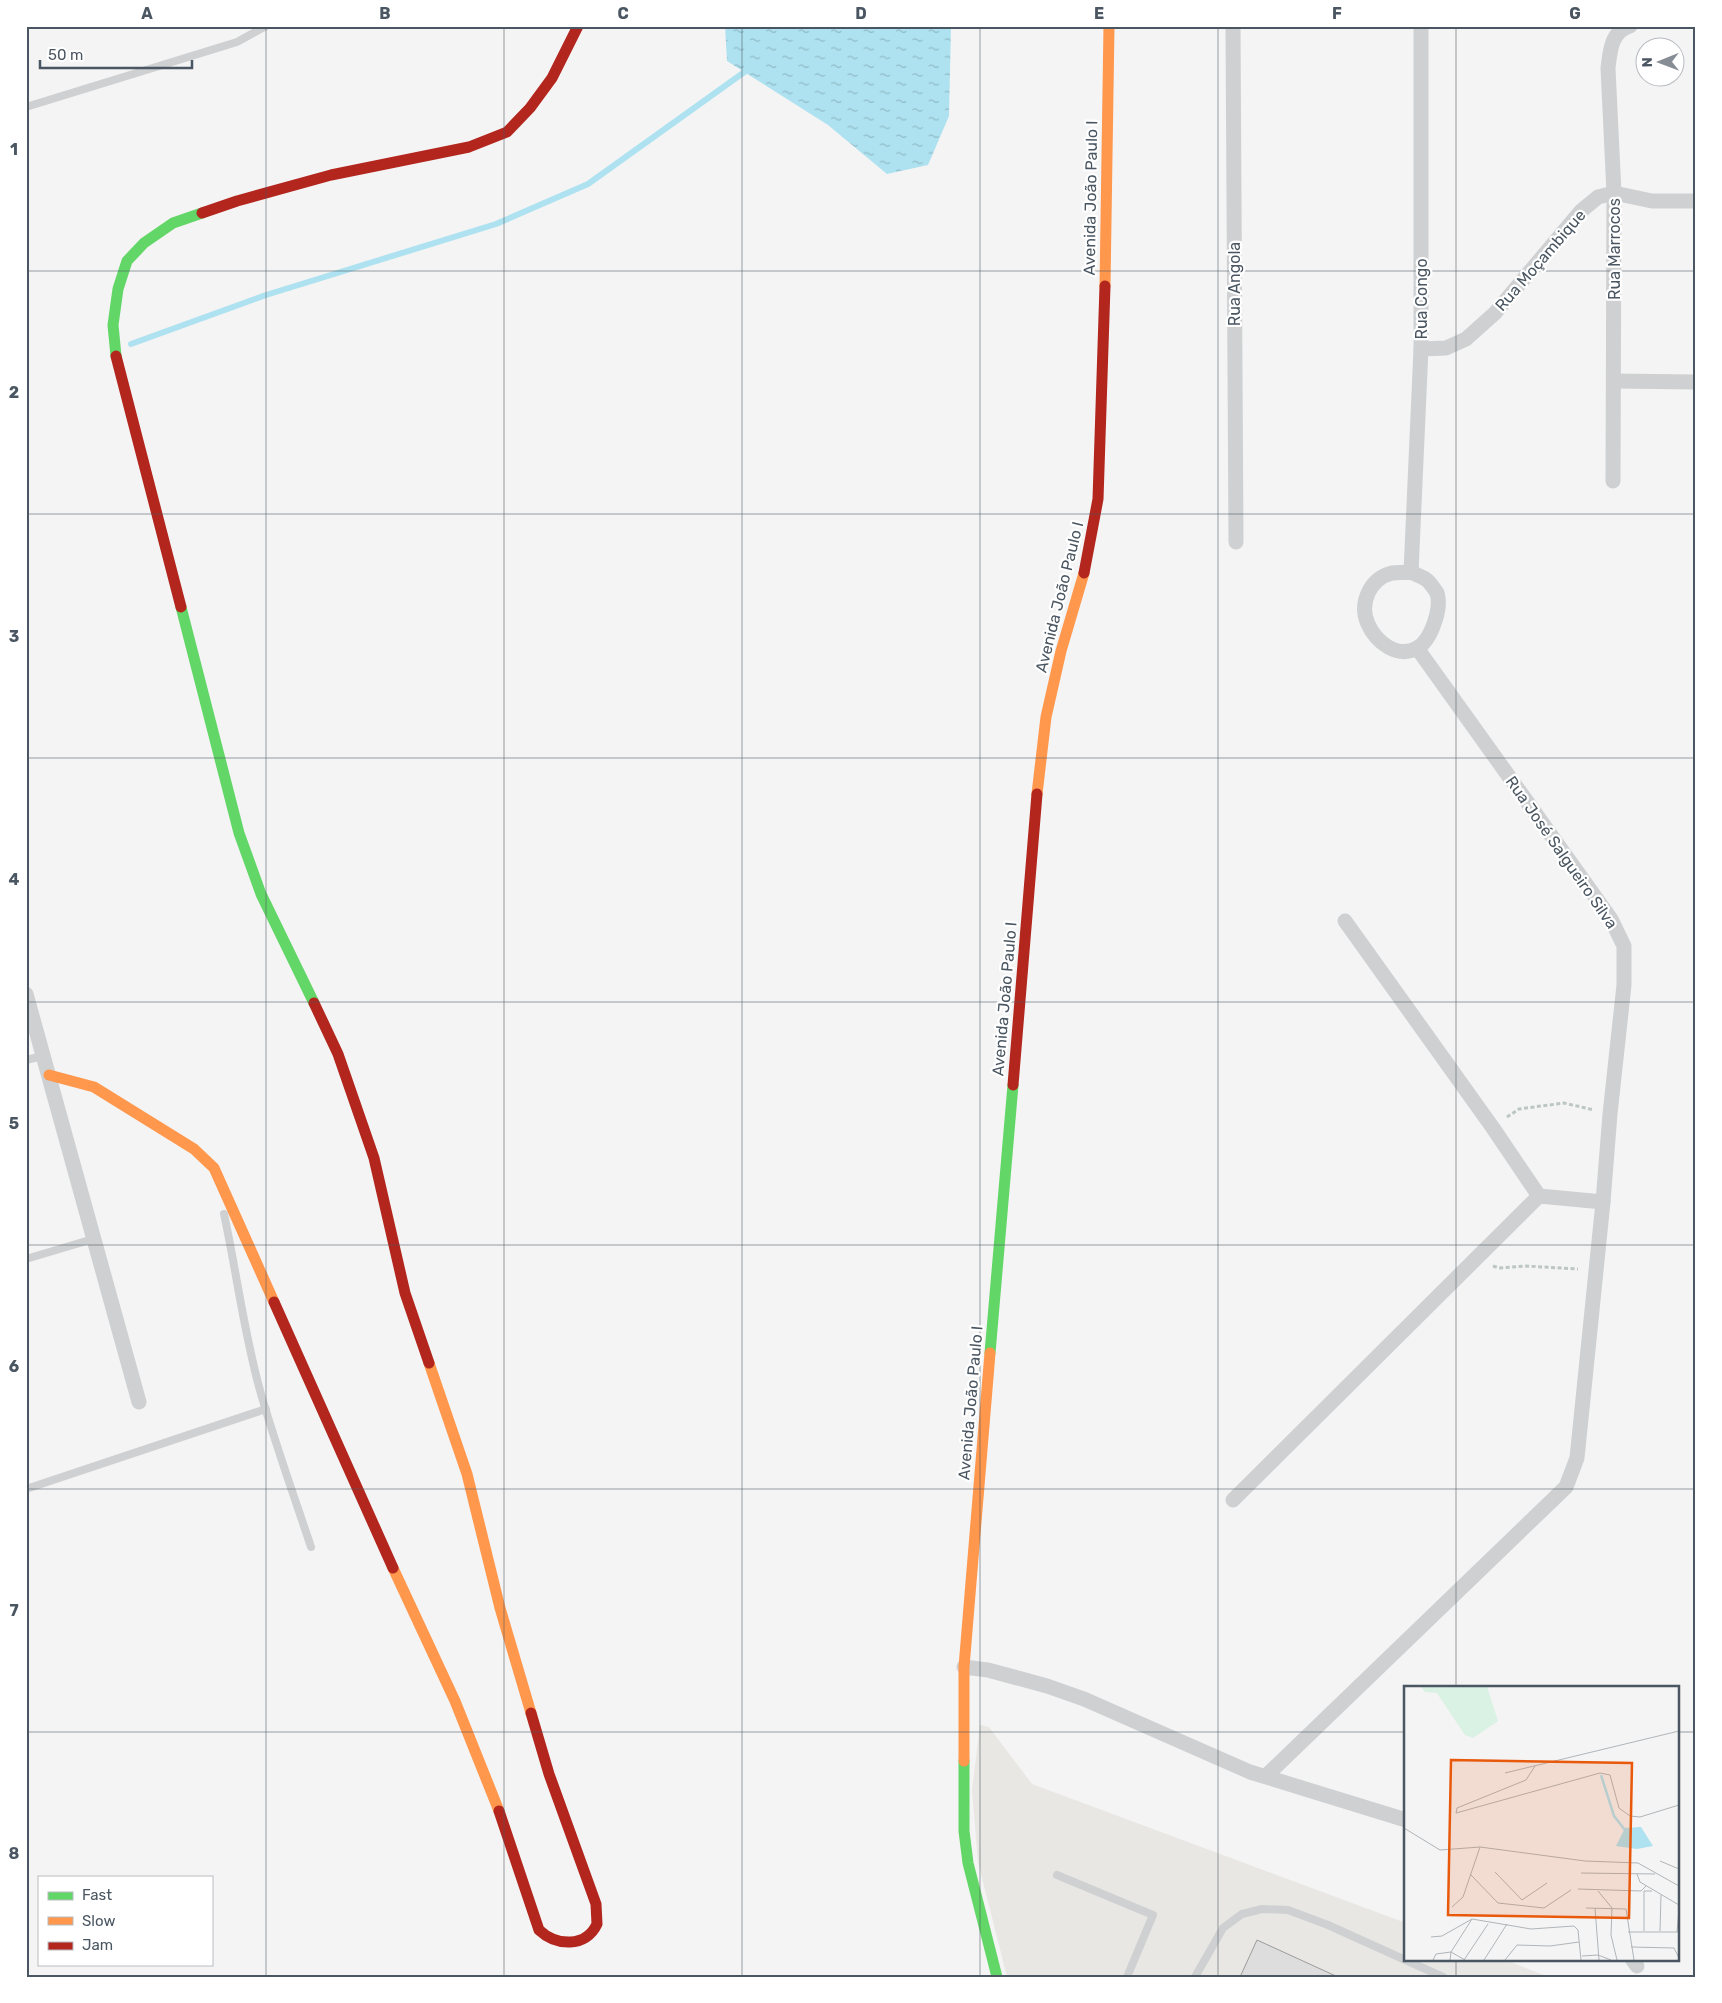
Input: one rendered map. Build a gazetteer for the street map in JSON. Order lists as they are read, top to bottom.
{
  "streets": {
    "street": [
      "Avenida João Paulo I",
      "Rua Marrocos",
      "Rua Moçambique",
      "Rua Angola",
      "Rua Congo",
      "Rua José Salgueiro Silva"
    ]
  },
  "crossings": [
    ["Rua Marrocos", "Rua Moçambique"],
    ["Rua Moçambique", "Rua Congo"],
    ["Rua Congo", "Rua José Salgueiro Silva"]
  ],
  "legend": ["Fast", "Slow", "Jam"],
  "scale_bar": "50 m",
  "north": "left",
  "grid": {
    "columns": [
      "A",
      "B",
      "C",
      "D",
      "E",
      "F",
      "G"
    ],
    "rows": [
      "1",
      "2",
      "3",
      "4",
      "5",
      "6",
      "7",
      "8"
    ]
  }
}
